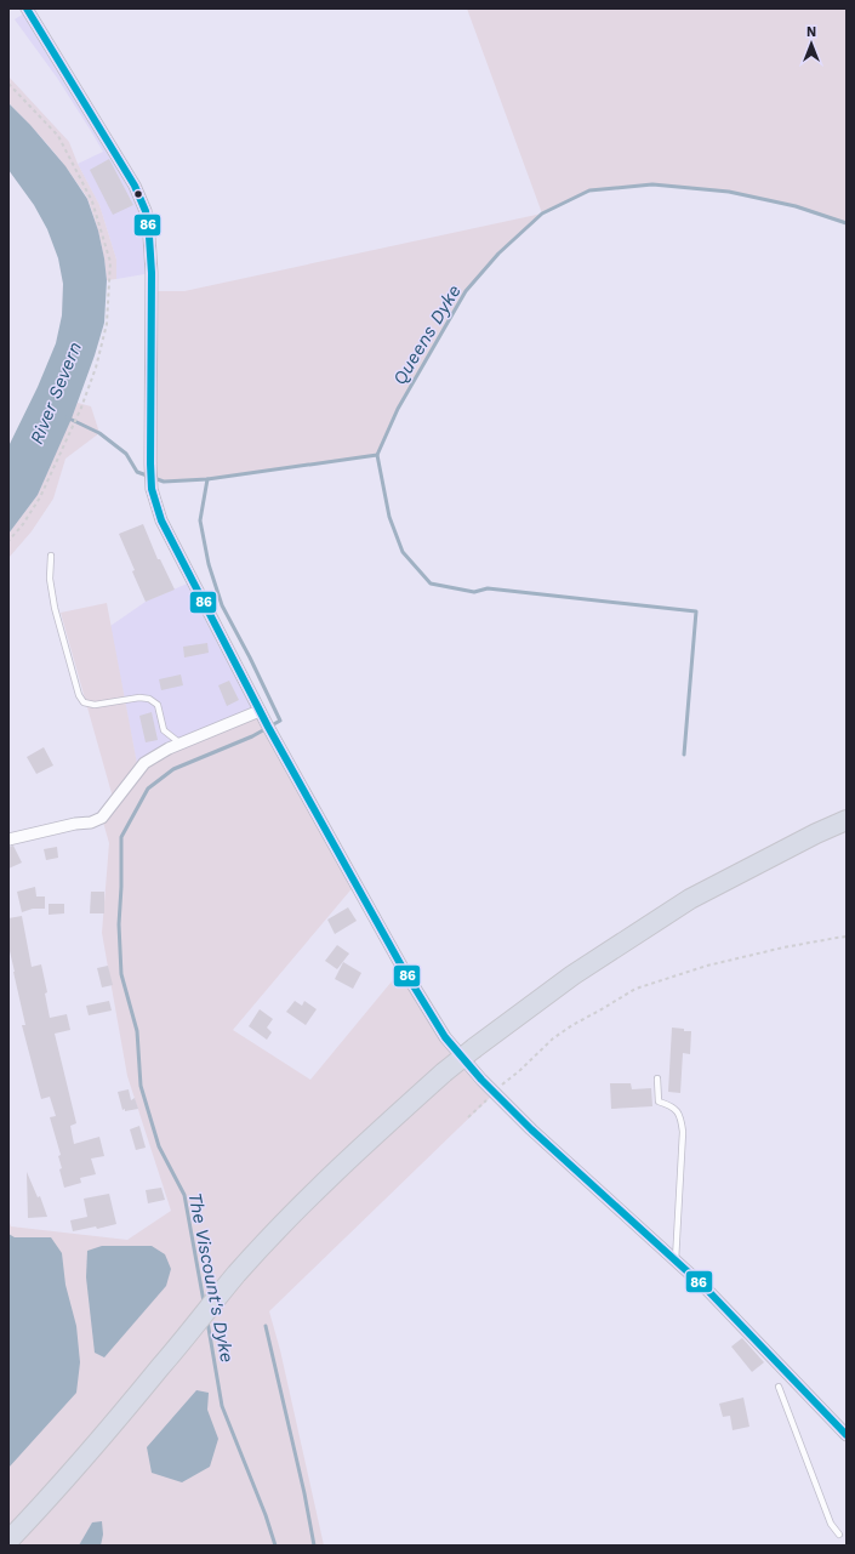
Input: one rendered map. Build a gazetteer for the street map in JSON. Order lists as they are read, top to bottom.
{
  "water": ["Queens Dyke", "River Severn", "The Viscount's Dyke"],
  "lines": ["transit line 86"],
  "north": "top"
}
